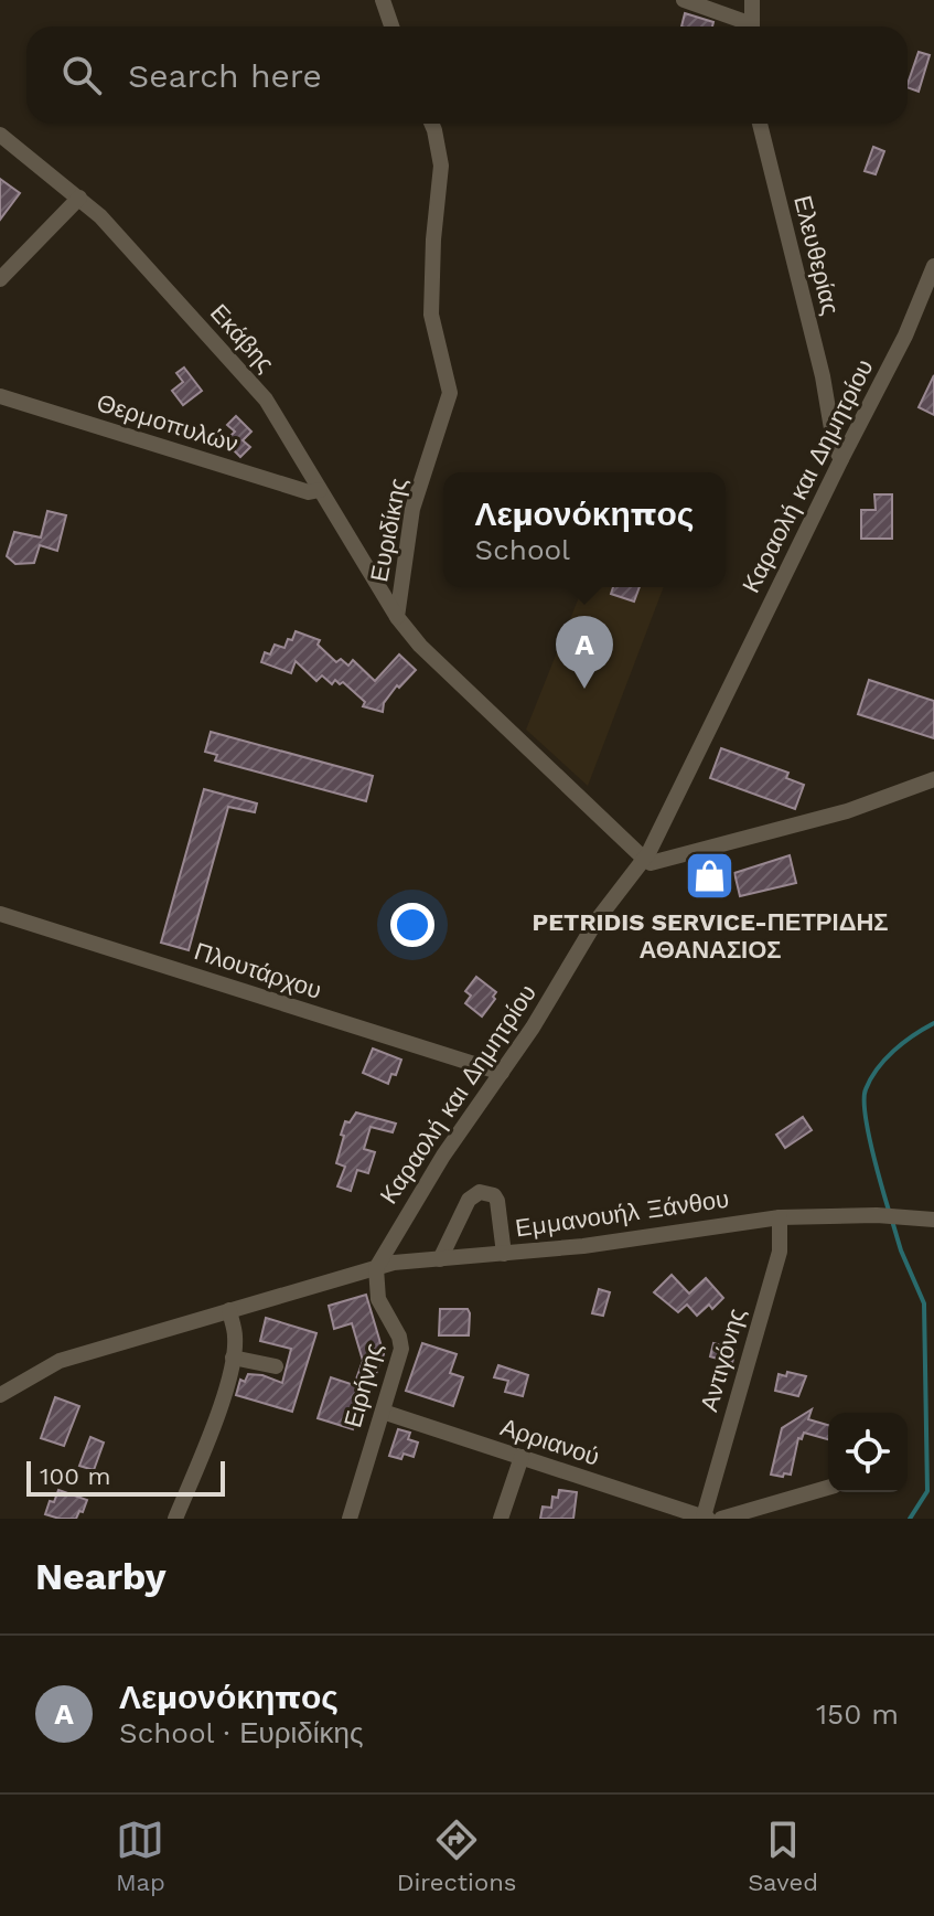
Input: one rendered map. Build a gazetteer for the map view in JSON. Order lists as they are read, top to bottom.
{
  "streets": {
    "street": [
      "Ελευθερίας",
      "Εκάβης",
      "Θερμοπυλών",
      "Καραολή και Δημητρίου",
      "Ευριδίκης",
      "Πλουτάρχου",
      "Εμμανουήλ Ξάνθου",
      "Αντιγόνης",
      "Ειρήνης",
      "Αρριανού"
    ]
  },
  "crossings": [
    ["Ελευθερίας", "Καραολή και Δημητρίου"],
    ["Εκάβης", "Θερμοπυλών"],
    ["Εκάβης", "Ευριδίκης"],
    ["Καραολή και Δημητρίου", "Ευριδίκης"],
    ["Καραολή και Δημητρίου", "Πλουτάρχου"],
    ["Καραολή και Δημητρίου", "Εμμανουήλ Ξάνθου"],
    ["Καραολή και Δημητρίου", "Ειρήνης"],
    ["Εμμανουήλ Ξάνθου", "Αντιγόνης"],
    ["Εμμανουήλ Ξάνθου", "Ειρήνης"],
    ["Αντιγόνης", "Αρριανού"],
    ["Ειρήνης", "Αρριανού"]
  ],
  "places": {
    "shop": ["PETRIDIS SERVICE-ΠΕΤΡΙΔΗΣ ΑΘΑΝΑΣΙΟΣ"]
  },
  "scale_bar": "100 m",
  "page": {
    "search": "Search here",
    "popup": ["Λεμονόκηπος", "School"],
    "pins": "A",
    "scale": "100 m",
    "heading": "Nearby",
    "list": [
      {
        "mark": "A",
        "name": "Λεμονόκηπος",
        "note": "School · Ευριδίκης",
        "value": "150 m"
      }
    ],
    "nav": ["Map", "Directions", "Saved"]
  }
}
